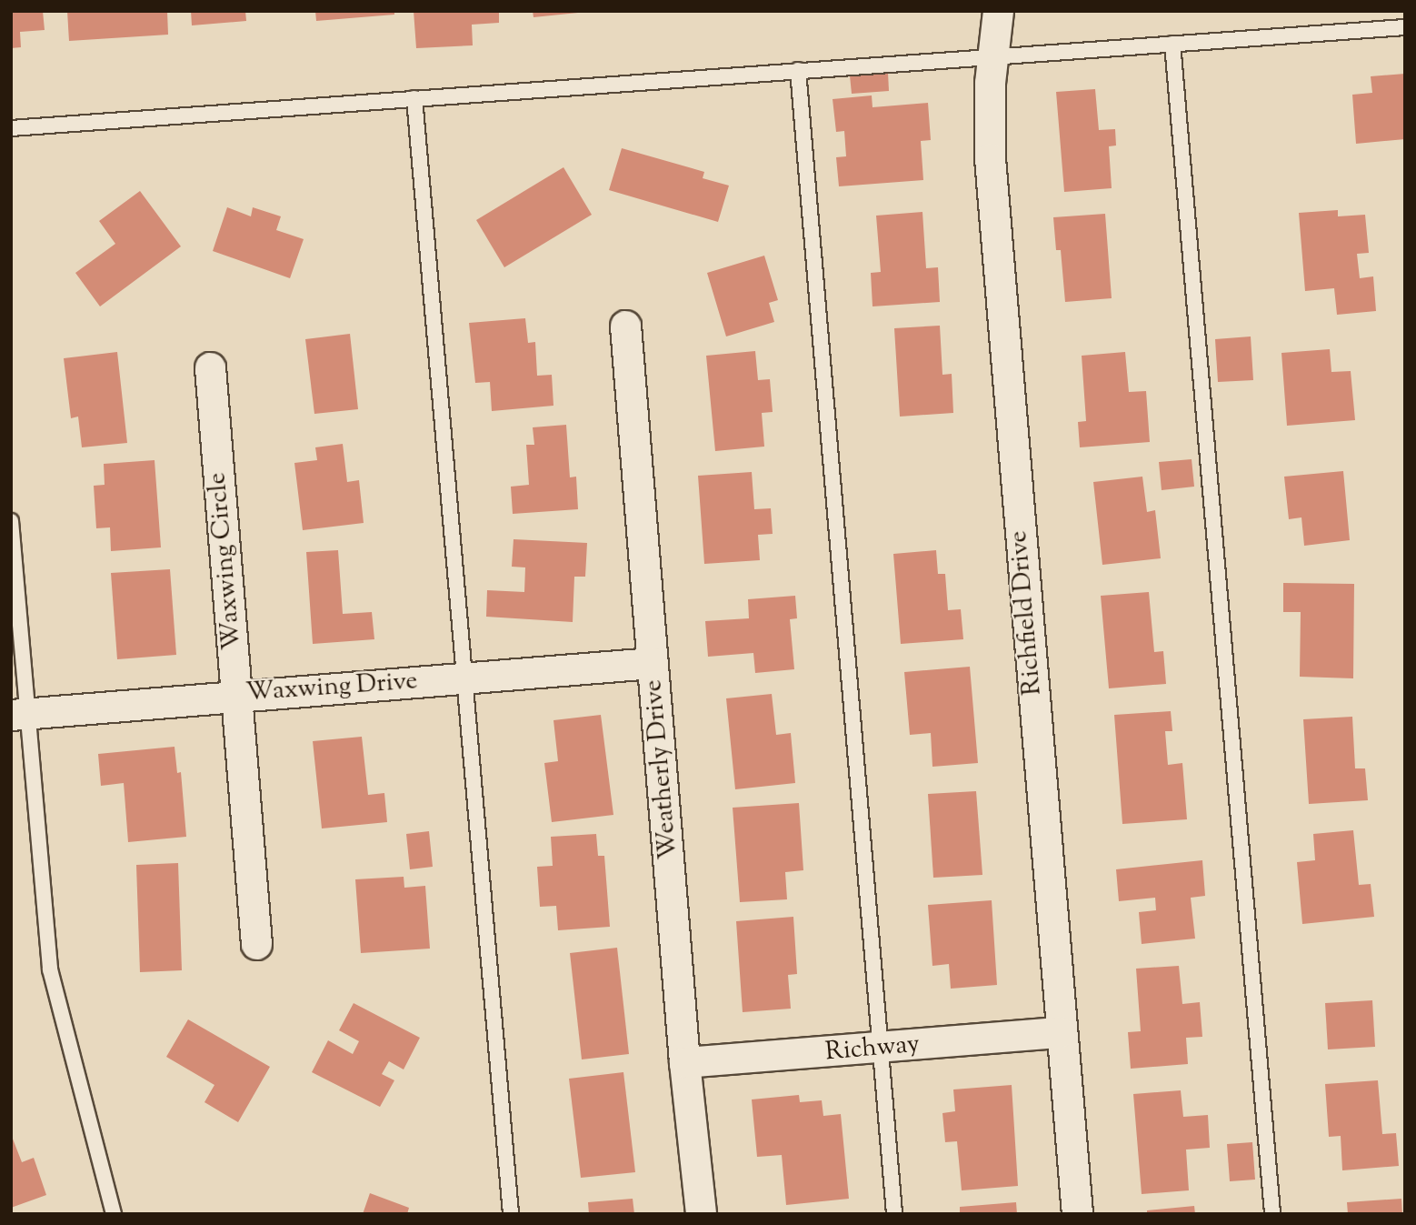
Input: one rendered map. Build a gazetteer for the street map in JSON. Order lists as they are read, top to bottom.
{
  "streets": {
    "street": [
      "Waxwing Circle",
      "Richfield Drive",
      "Waxwing Drive",
      "Weatherly Drive",
      "Richway"
    ]
  },
  "crossings": [
    ["Waxwing Circle", "Waxwing Drive"],
    ["Richfield Drive", "Richway"],
    ["Waxwing Drive", "Weatherly Drive"],
    ["Weatherly Drive", "Richway"]
  ]
}
